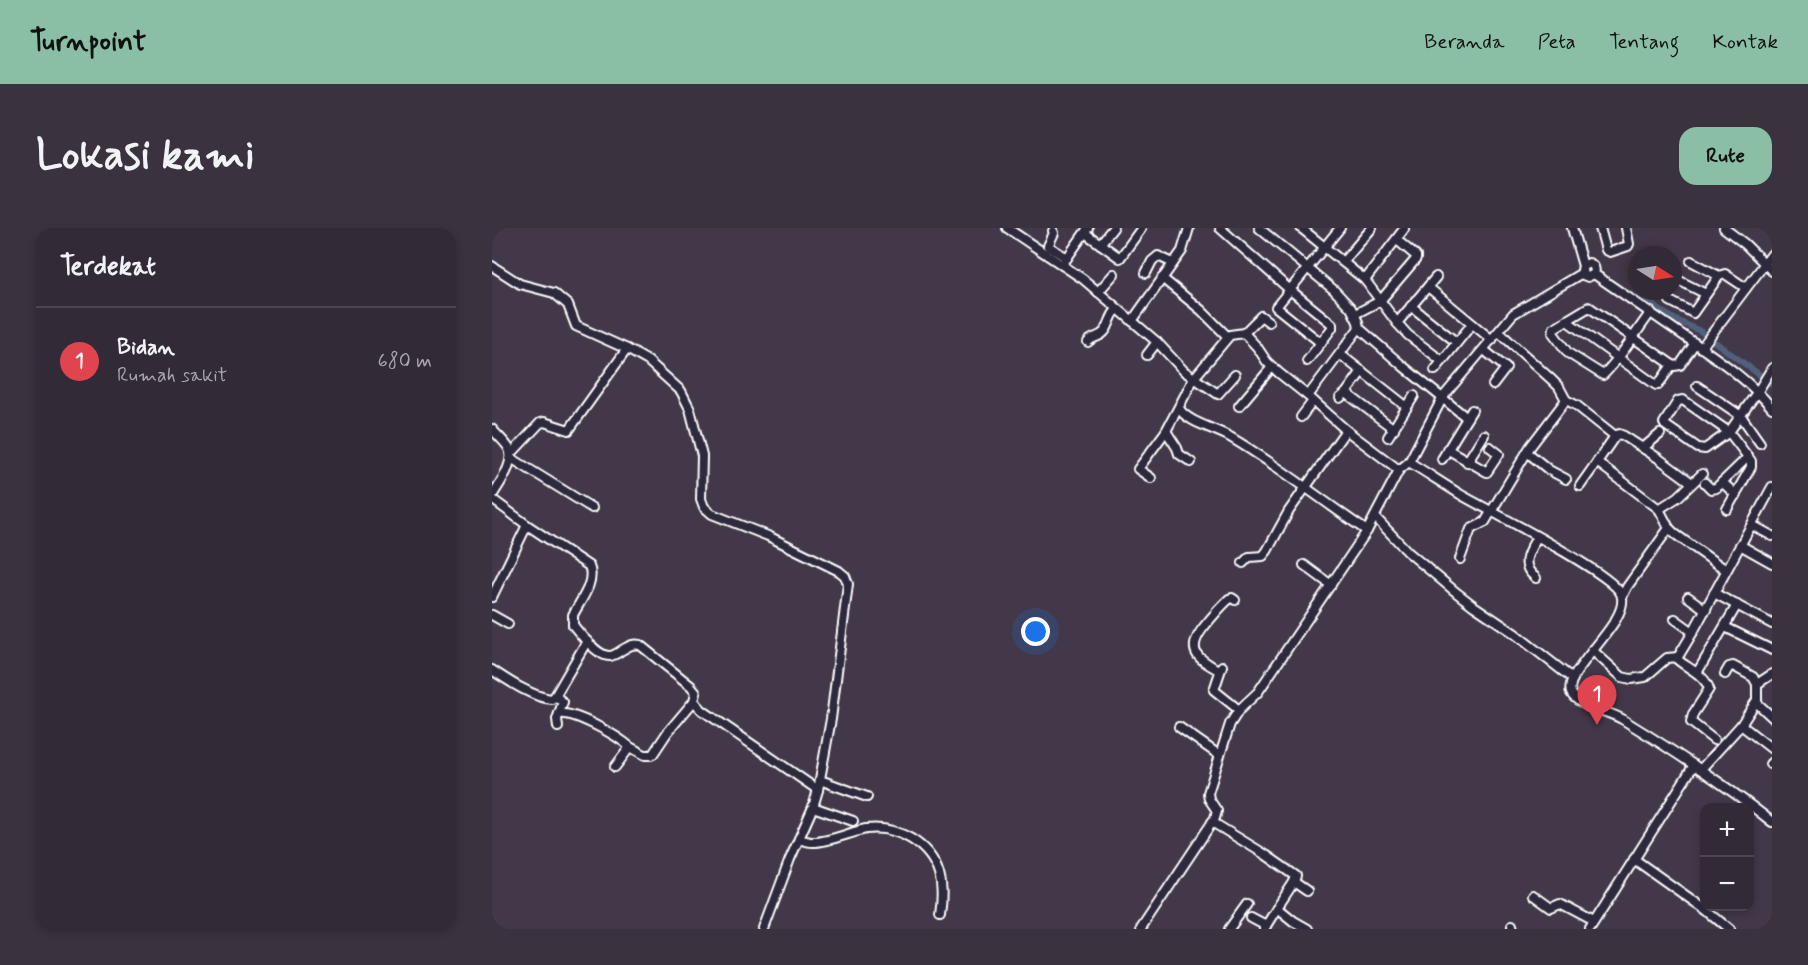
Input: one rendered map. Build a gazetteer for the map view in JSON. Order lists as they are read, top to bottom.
{
  "north": "right",
  "page": {
    "header": "Turnpoint",
    "nav": [
      "Beranda",
      "Peta",
      "Tentang",
      "Kontak"
    ],
    "buttons": "Rute",
    "title": "Lokasi kami",
    "heading": "Terdekat",
    "list": [
      {
        "mark": "1",
        "name": "Bidan",
        "note": "Rumah sakit",
        "value": "680 m"
      }
    ],
    "pins": "1",
    "map_buttons": ["+", "−"]
  }
}
